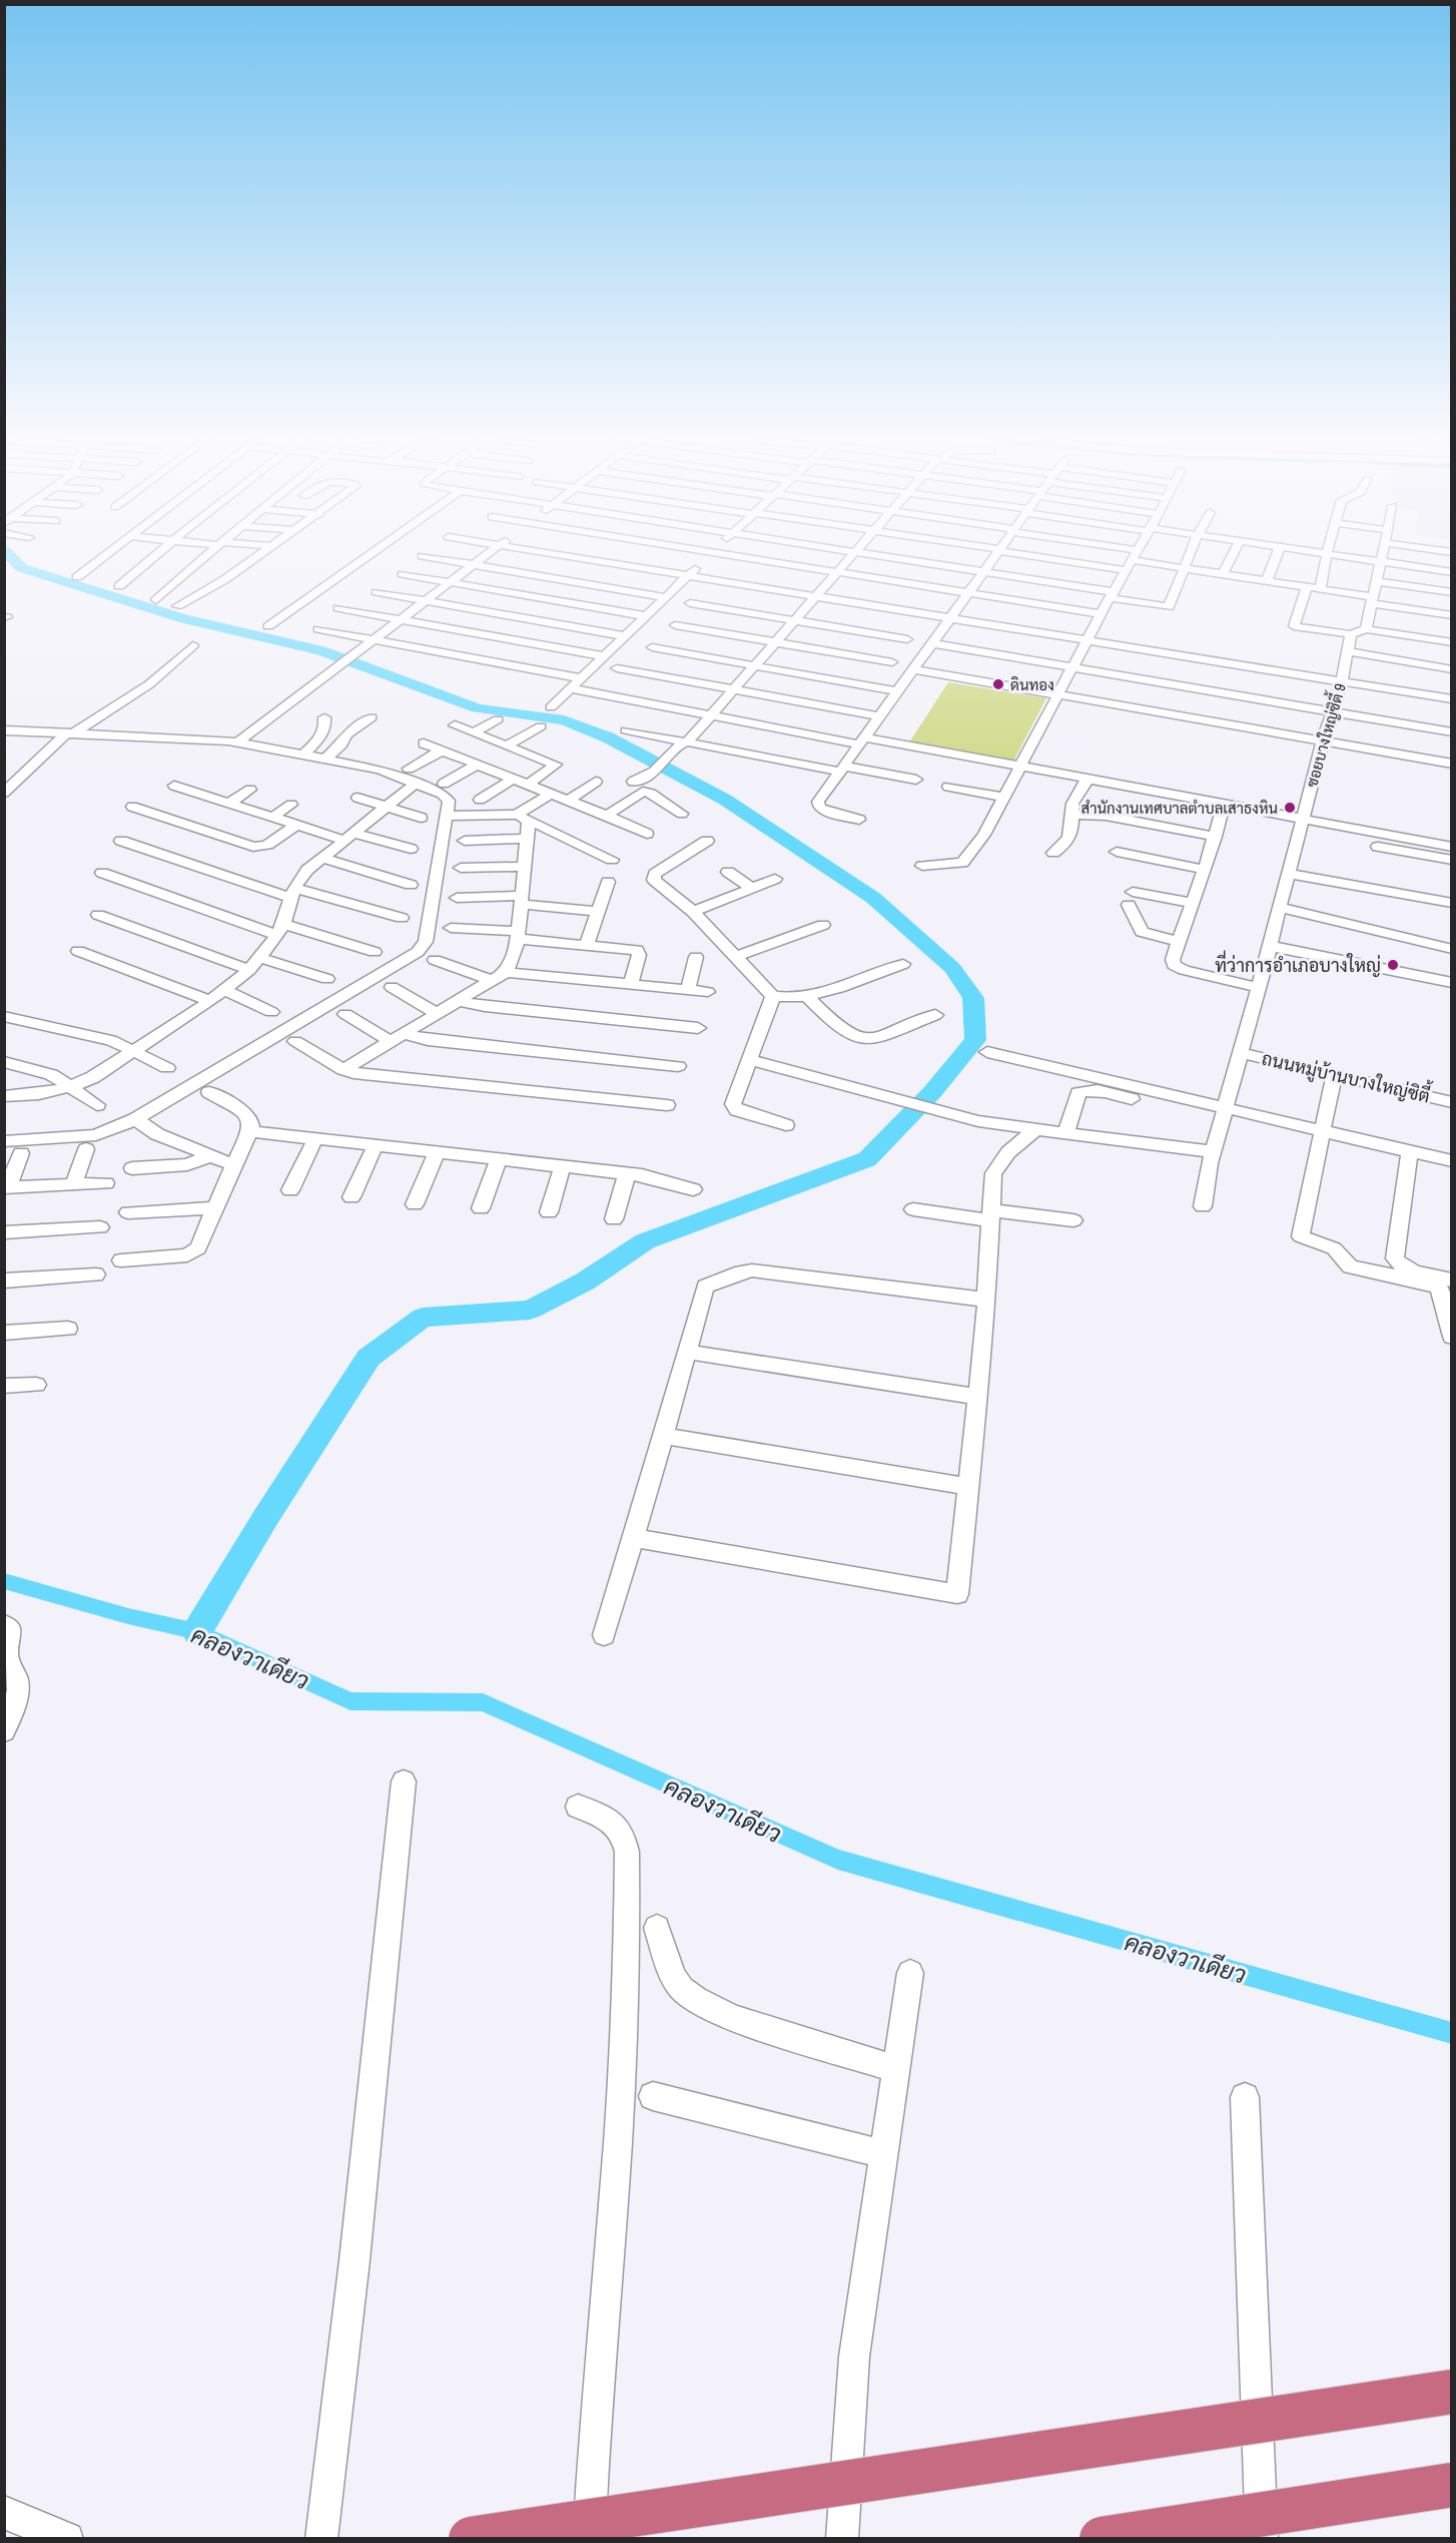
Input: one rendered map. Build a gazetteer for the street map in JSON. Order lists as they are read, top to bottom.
{
  "streets": {
    "street": ["ซอยบางใหญ่ซิตี้ 9", "ถนนหมู่บ้านบางใหญ่ซิตี้"]
  },
  "crossings": [
    ["ซอยบางใหญ่ซิตี้ 9", "ถนนหมู่บ้านบางใหญ่ซิตี้"]
  ],
  "water": ["คลองวาเดียว"],
  "places": ["ดินทอง", "สำนักงานเทศบาลตำบลเสาธงหิน", "ที่ว่าการอำเภอบางใหญ่"]
}
